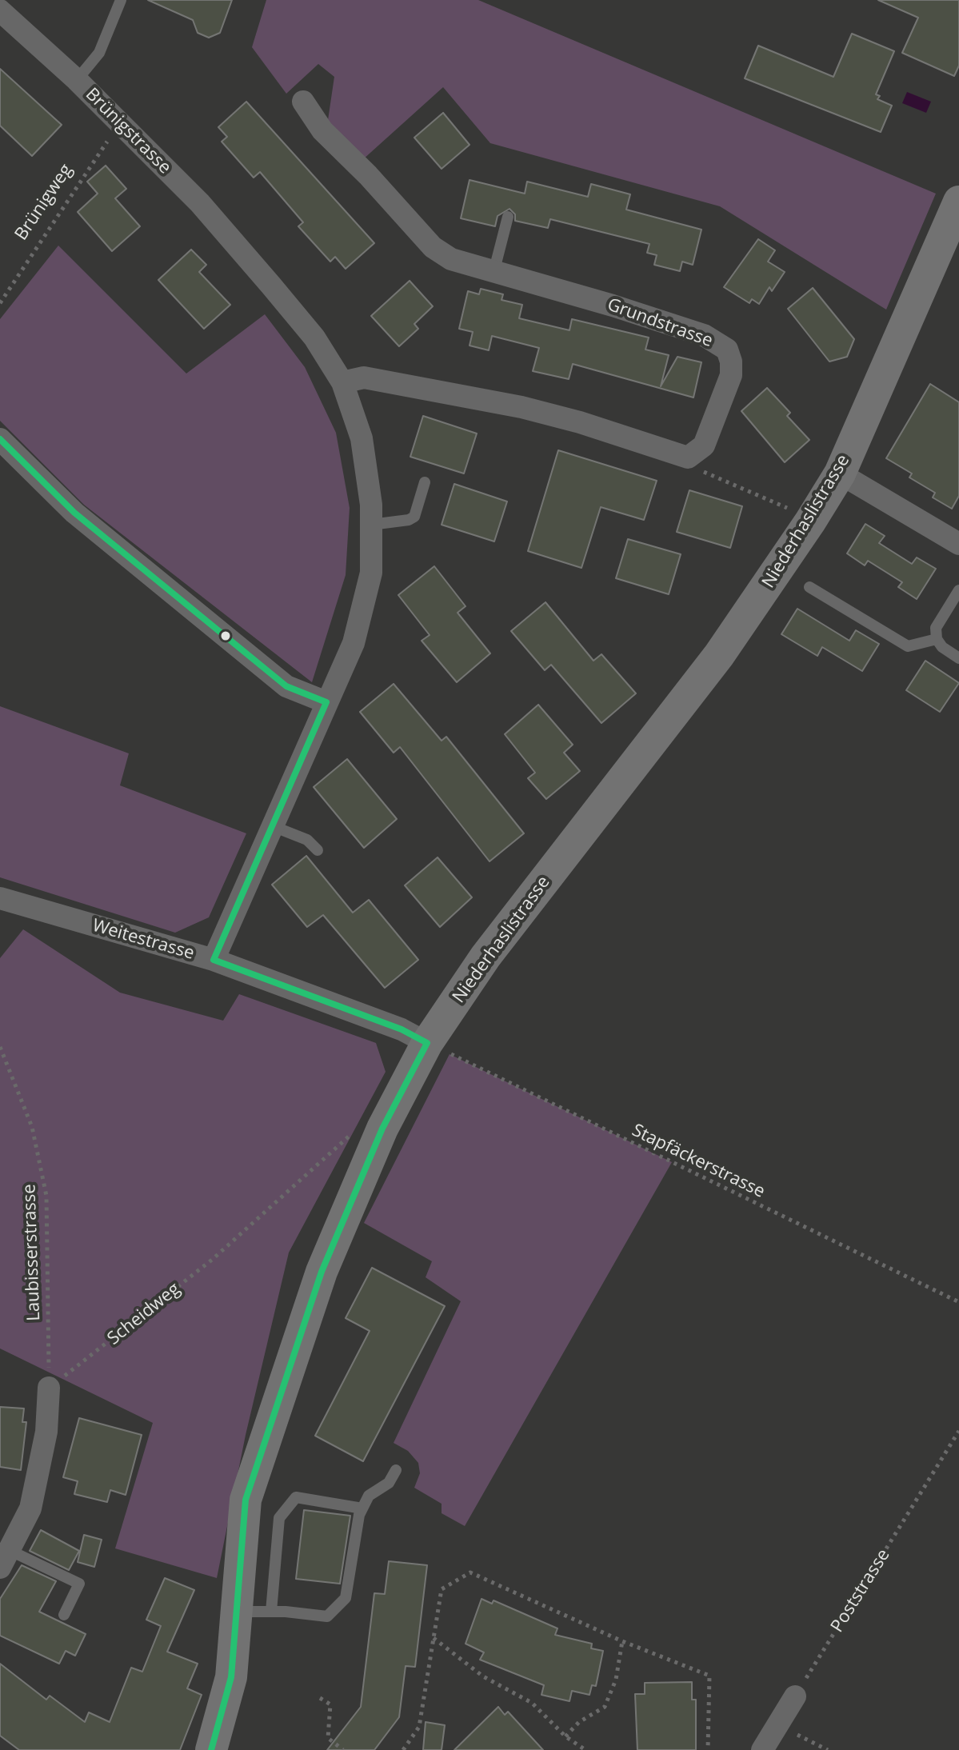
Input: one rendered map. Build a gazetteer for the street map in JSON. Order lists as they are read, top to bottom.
{
  "streets": {
    "street": [
      "Brünigstrasse",
      "Grundstrasse",
      "Niederhaslistrasse",
      "Weitestrasse"
    ],
    "path": [
      "Brünigweg",
      "Stapfäckerstrasse",
      "Laubisserstrasse",
      "Scheidweg",
      "Poststrasse"
    ]
  },
  "crossings": [
    ["Brünigstrasse", "Brünigweg"],
    ["Brünigstrasse", "Weitestrasse"],
    ["Niederhaslistrasse", "Weitestrasse"],
    ["Niederhaslistrasse", "Stapfäckerstrasse"],
    ["Niederhaslistrasse", "Scheidweg"],
    ["Weitestrasse", "Stapfäckerstrasse"],
    ["Laubisserstrasse", "Scheidweg"]
  ]
}
